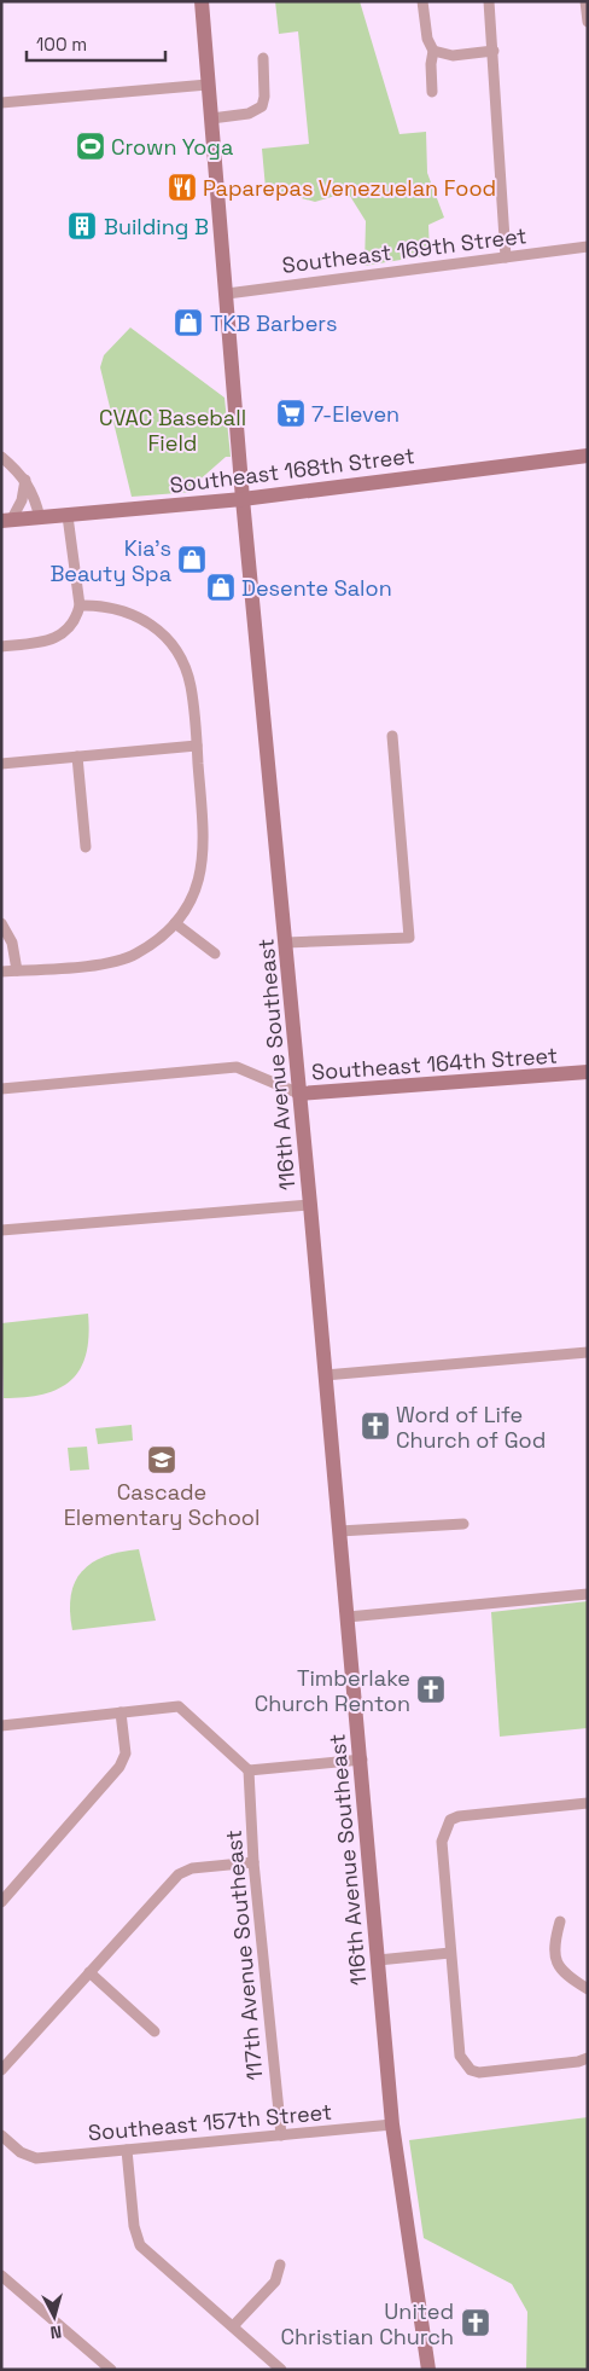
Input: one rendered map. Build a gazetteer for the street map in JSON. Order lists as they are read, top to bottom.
{
  "streets": {
    "street": [
      "Southeast 169th Street",
      "Southeast 168th Street",
      "Southeast 164th Street",
      "116th Avenue Southeast",
      "117th Avenue Southeast",
      "Southeast 157th Street"
    ]
  },
  "crossings": [
    ["Southeast 169th Street", "116th Avenue Southeast"],
    ["Southeast 168th Street", "116th Avenue Southeast"],
    ["Southeast 164th Street", "116th Avenue Southeast"],
    ["116th Avenue Southeast", "Southeast 157th Street"],
    ["117th Avenue Southeast", "Southeast 157th Street"]
  ],
  "parks": ["CVAC Baseball Field"],
  "places": {
    "sports": ["Crown Yoga"],
    "restaurant": ["Paparepas Venezuelan Food"],
    "building": ["Building B"],
    "shop": ["TKB Barbers", "Kia's Beauty Spa", "Desente Salon"],
    "supermarket": ["7-Eleven"],
    "church": ["Word of Life Church of God", "Timberlake Church Renton", "United Christian Church"],
    "school or university": ["Cascade Elementary School"]
  },
  "scale_bar": "100 m",
  "north": "bottom"
}
